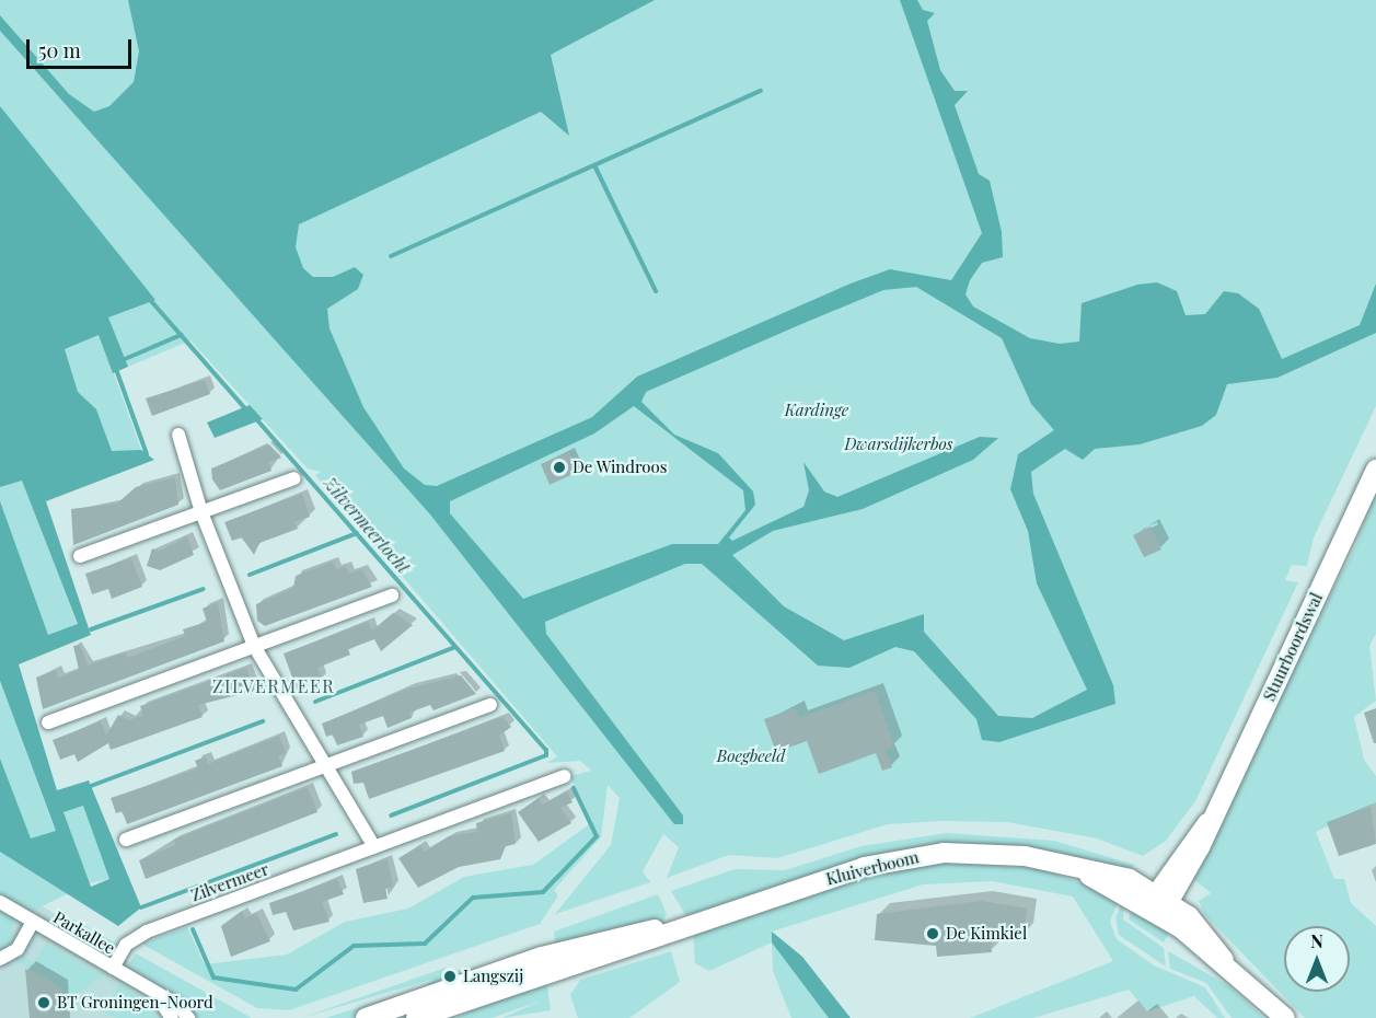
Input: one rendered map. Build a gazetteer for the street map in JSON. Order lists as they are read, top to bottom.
{
  "streets": {
    "main road": ["Stuurboordswal", "Kluiverboom"],
    "street": ["Zilvermeer", "Parkallee"]
  },
  "crossings": [
    ["Stuurboordswal", "Kluiverboom"],
    ["Zilvermeer", "Parkallee"]
  ],
  "districts": ["ZILVERMEER"],
  "water": ["Zilvermeertocht"],
  "parks": ["Kardinge", "Dwarsdijkerbos", "Boegbeeld"],
  "places": [
    "De Windroos",
    "De Kimkiel",
    "Langszij",
    "BT Groningen-Noord"
  ],
  "scale_bar": "50 m",
  "north": "top"
}
